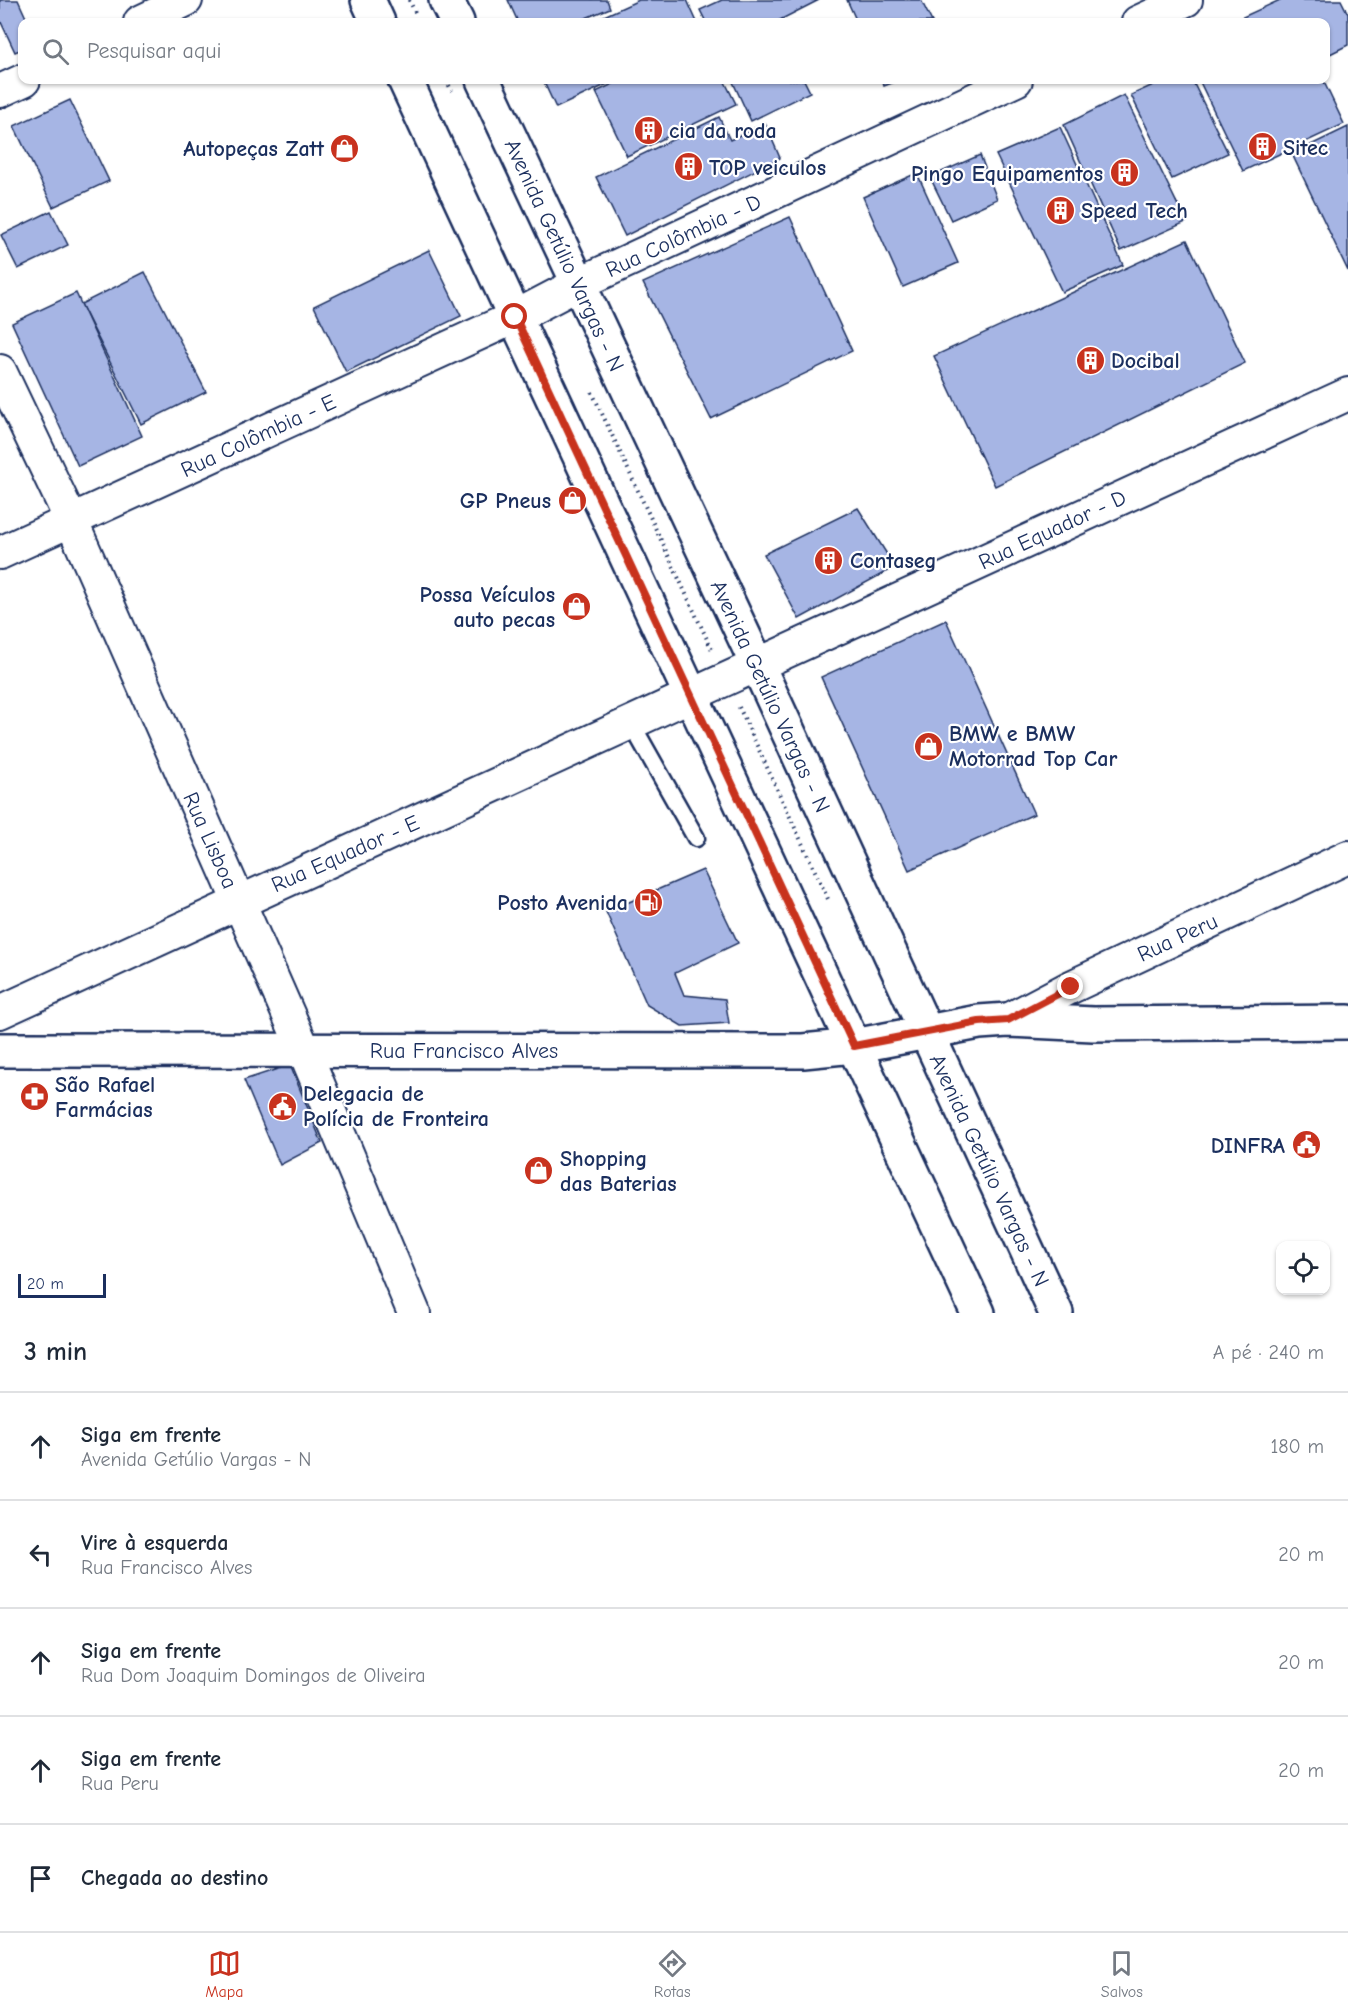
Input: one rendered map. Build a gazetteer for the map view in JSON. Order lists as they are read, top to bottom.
{
  "streets": {
    "street": [
      "Rua Colômbia - D",
      "Avenida Getúlio Vargas - N",
      "Rua Colômbia - E",
      "Rua Equador - D",
      "Rua Lisboa",
      "Rua Equador - E",
      "Rua Peru",
      "Rua Francisco Alves"
    ]
  },
  "crossings": [
    ["Rua Colômbia - D", "Avenida Getúlio Vargas - N"],
    ["Rua Colômbia - D", "Rua Colômbia - E"],
    ["Avenida Getúlio Vargas - N", "Rua Equador - D"],
    ["Avenida Getúlio Vargas - N", "Rua Francisco Alves"],
    ["Rua Colômbia - E", "Rua Lisboa"],
    ["Rua Equador - D", "Rua Equador - E"],
    ["Rua Lisboa", "Rua Equador - E"],
    ["Rua Lisboa", "Rua Francisco Alves"],
    ["Rua Peru", "Rua Francisco Alves"]
  ],
  "places": {
    "building": [
      "cia da roda",
      "Sitec",
      "TOP veiculos",
      "Pingo Equipamentos",
      "Speed Tech",
      "Docibal",
      "Contaseg"
    ],
    "shop": [
      "Autopeças Zatt",
      "GP Pneus",
      "Possa Veículos auto pecas",
      "BMW e BMW Motorrad Top Car",
      "Shopping das Baterias"
    ],
    "fuel station": ["Posto Avenida"],
    "pharmacy": ["São Rafael Farmácias"],
    "public building": ["Delegacia de Polícia de Fronteira", "DINFRA"]
  },
  "scale_bar": "20 m",
  "page": {
    "search": "Pesquisar aqui",
    "scale": "20 m",
    "heading": ["3 min", "A pé · 240 m"],
    "list": [
      ["Siga em frente", "Avenida Getúlio Vargas - N", "180 m"],
      ["Vire à esquerda", "Rua Francisco Alves", "20 m"],
      ["Siga em frente", "Rua Dom Joaquim Domingos de Oliveira", "20 m"],
      ["Siga em frente", "Rua Peru", "20 m"],
      "Chegada ao destino"
    ],
    "nav": ["Mapa", "Rotas", "Salvos"]
  }
}
